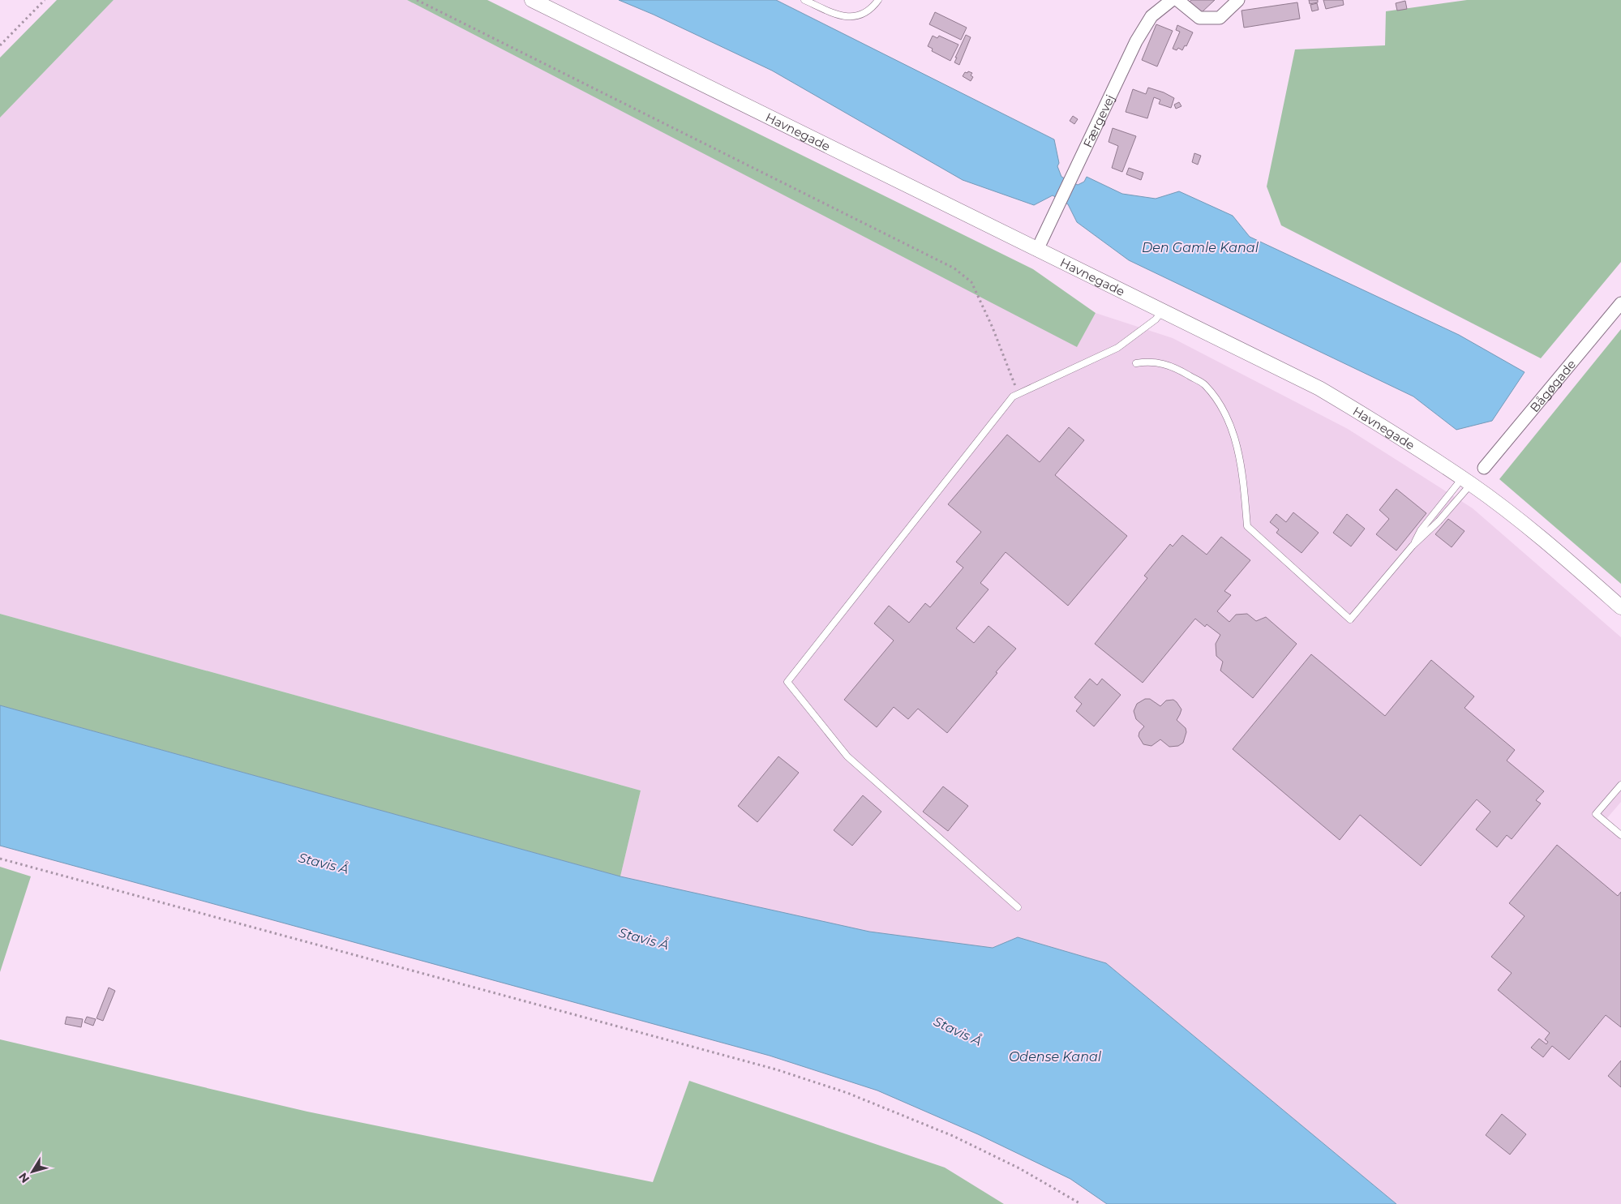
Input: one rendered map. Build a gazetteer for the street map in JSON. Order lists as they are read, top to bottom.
{
  "streets": {
    "street": ["Færgevej", "Havnegade", "Bågøgade"]
  },
  "crossings": [
    ["Færgevej", "Havnegade"]
  ],
  "water": ["Den Gamle Kanal", "Stavis Å", "Odense Kanal"],
  "north": "bottom left"
}
